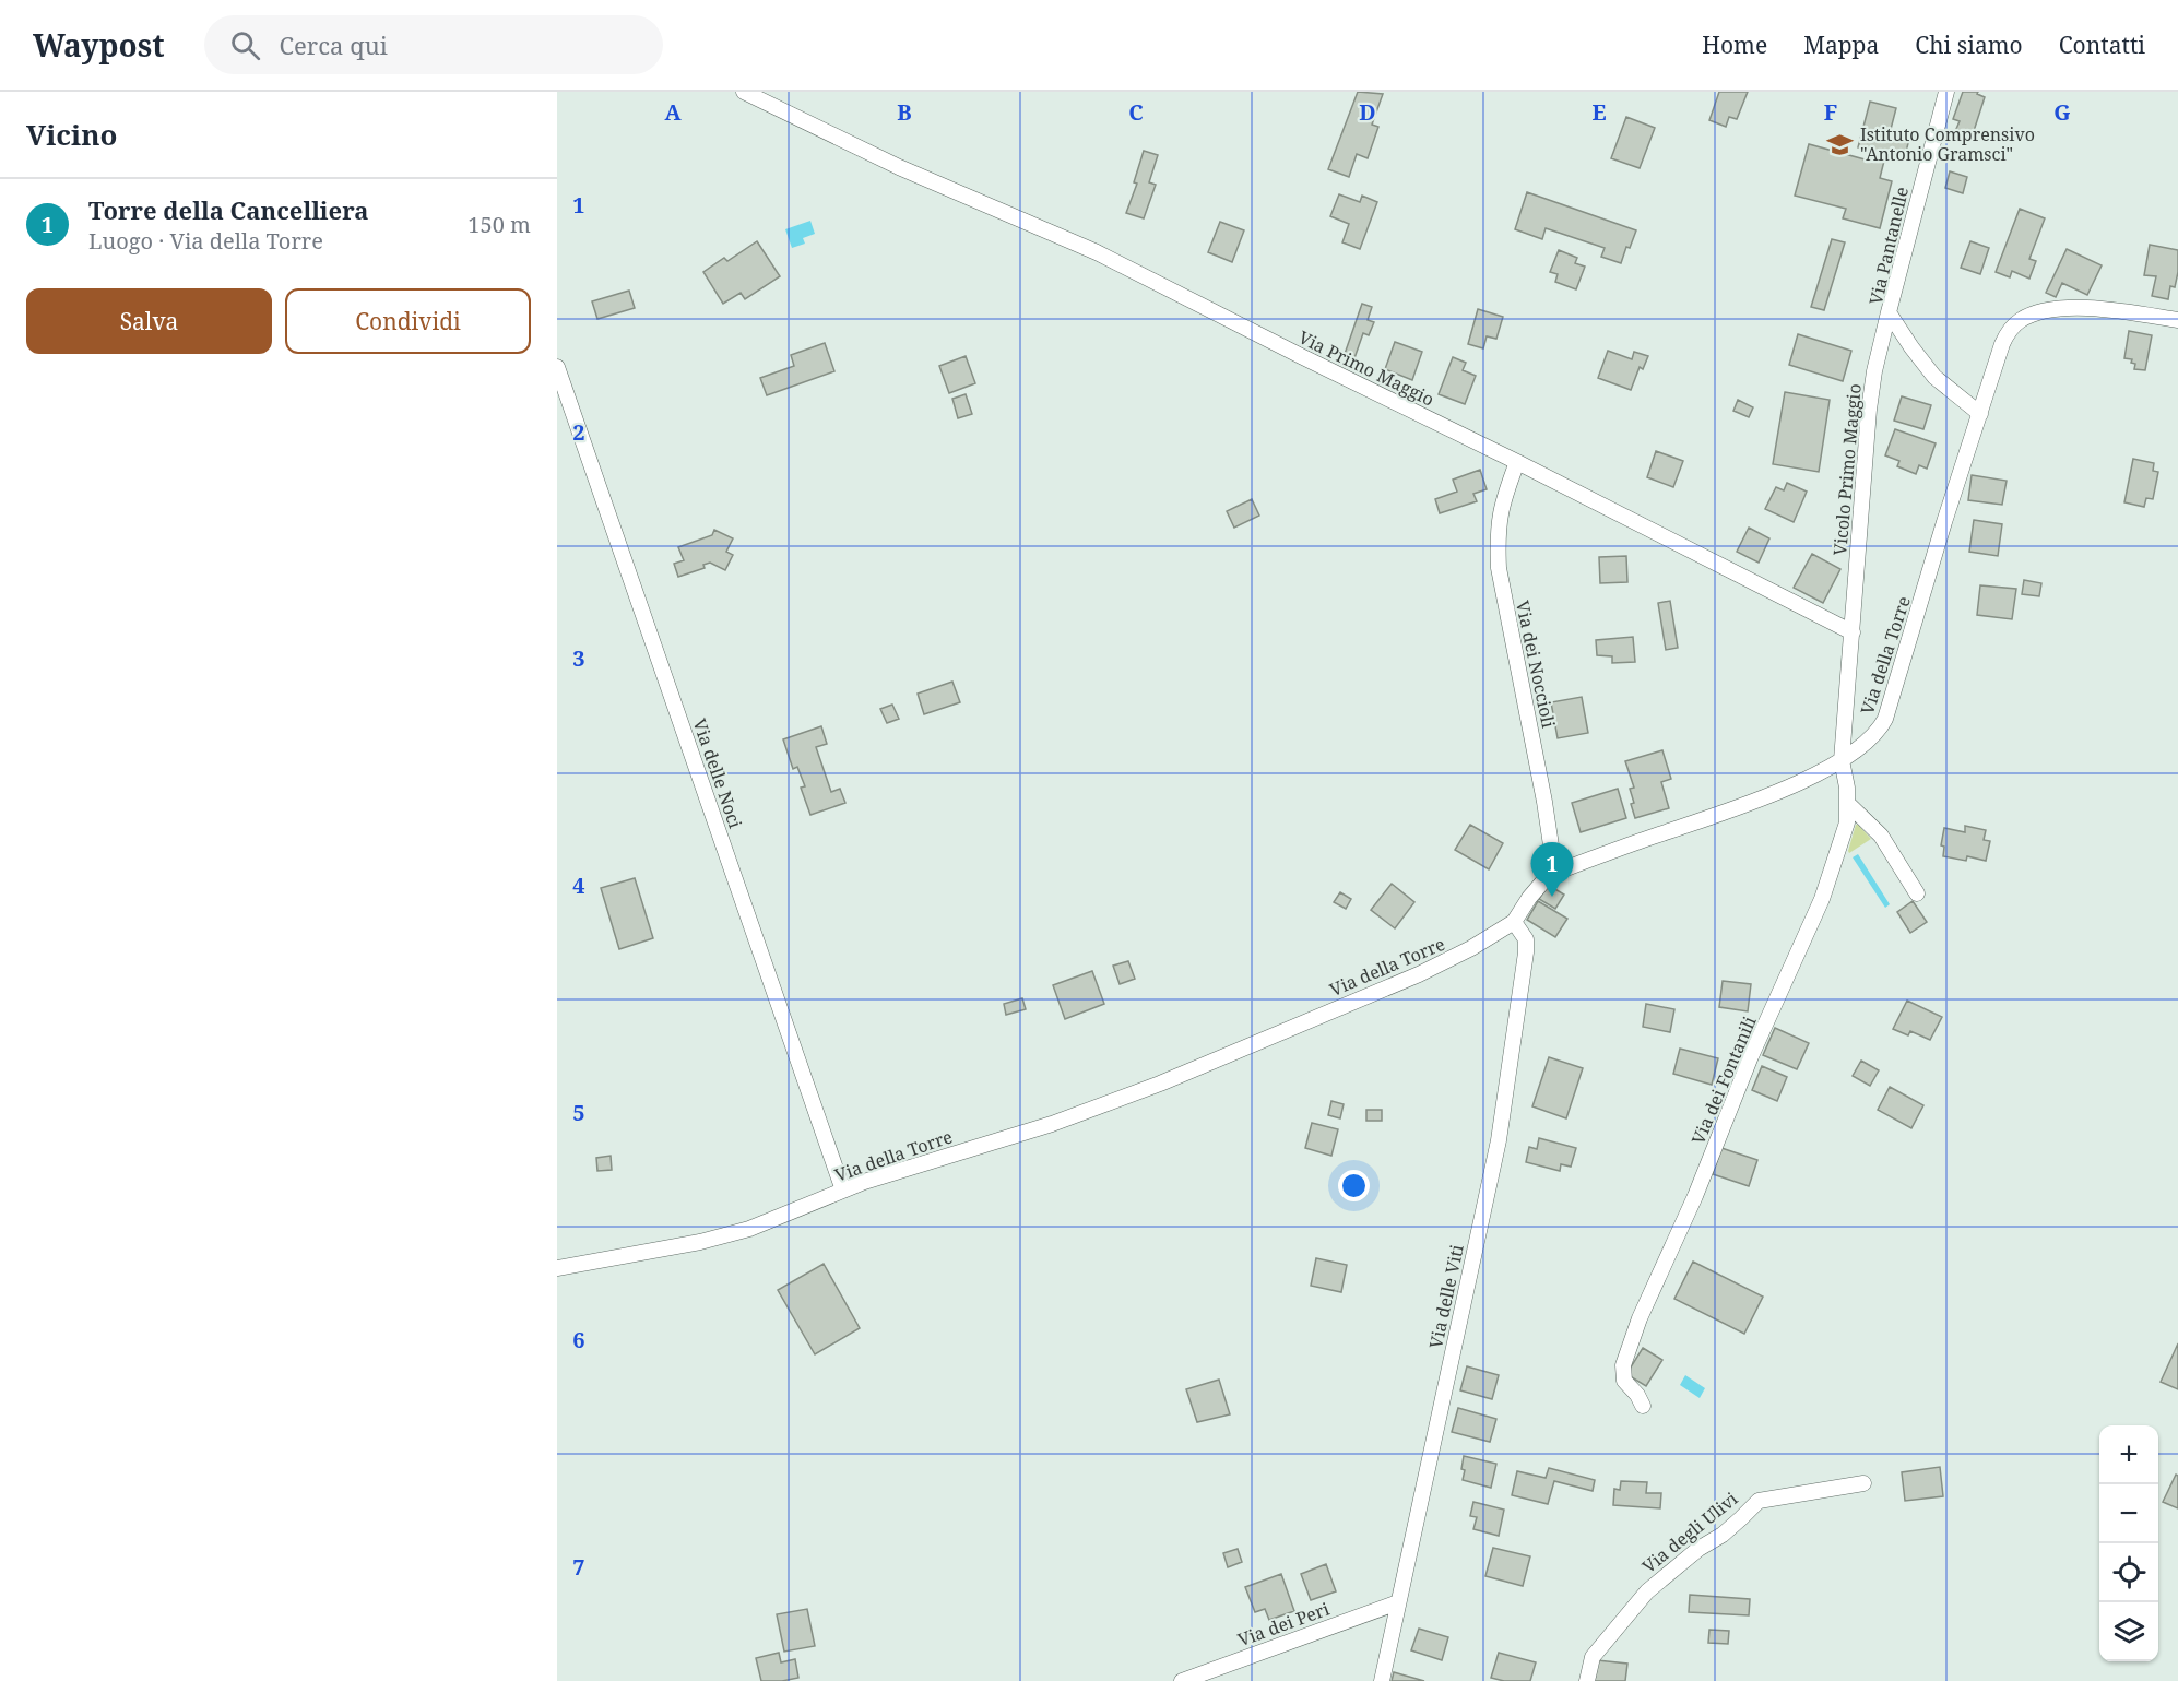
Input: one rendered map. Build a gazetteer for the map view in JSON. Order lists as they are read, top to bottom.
{
  "streets": {
    "street": [
      "Via Pantanelle",
      "Via Primo Maggio",
      "Vicolo Primo Maggio",
      "Via della Torre",
      "Via dei Noccioli",
      "Via delle Noci",
      "Via dei Fontanili",
      "Via delle Viti",
      "Via degli Ulivi",
      "Via dei Peri"
    ]
  },
  "crossings": [
    ["Via Pantanelle", "Vicolo Primo Maggio"],
    ["Via Pantanelle", "Via della Torre"],
    ["Via Primo Maggio", "Vicolo Primo Maggio"],
    ["Via Primo Maggio", "Via dei Noccioli"],
    ["Via della Torre", "Via dei Noccioli"],
    ["Via della Torre", "Via delle Noci"],
    ["Via della Torre", "Via dei Fontanili"],
    ["Via della Torre", "Via delle Viti"],
    ["Via delle Viti", "Via dei Peri"]
  ],
  "places": {
    "school or university": ["Istituto Comprensivo \"Antonio Gramsci\""]
  },
  "page": {
    "header": "Waypost",
    "search": "Cerca qui",
    "nav": [
      "Home",
      "Mappa",
      "Chi siamo",
      "Contatti"
    ],
    "heading": "Vicino",
    "list": [
      {
        "mark": "1",
        "name": "Torre della Cancelliera",
        "note": "Luogo · Via della Torre",
        "value": "150 m"
      }
    ],
    "buttons": ["Salva", "Condividi"],
    "pins": "1",
    "map_buttons": ["+", "−"]
  },
  "grid": {
    "columns": [
      "A",
      "B",
      "C",
      "D",
      "E",
      "F",
      "G"
    ],
    "rows": [
      "1",
      "2",
      "3",
      "4",
      "5",
      "6",
      "7"
    ]
  }
}
